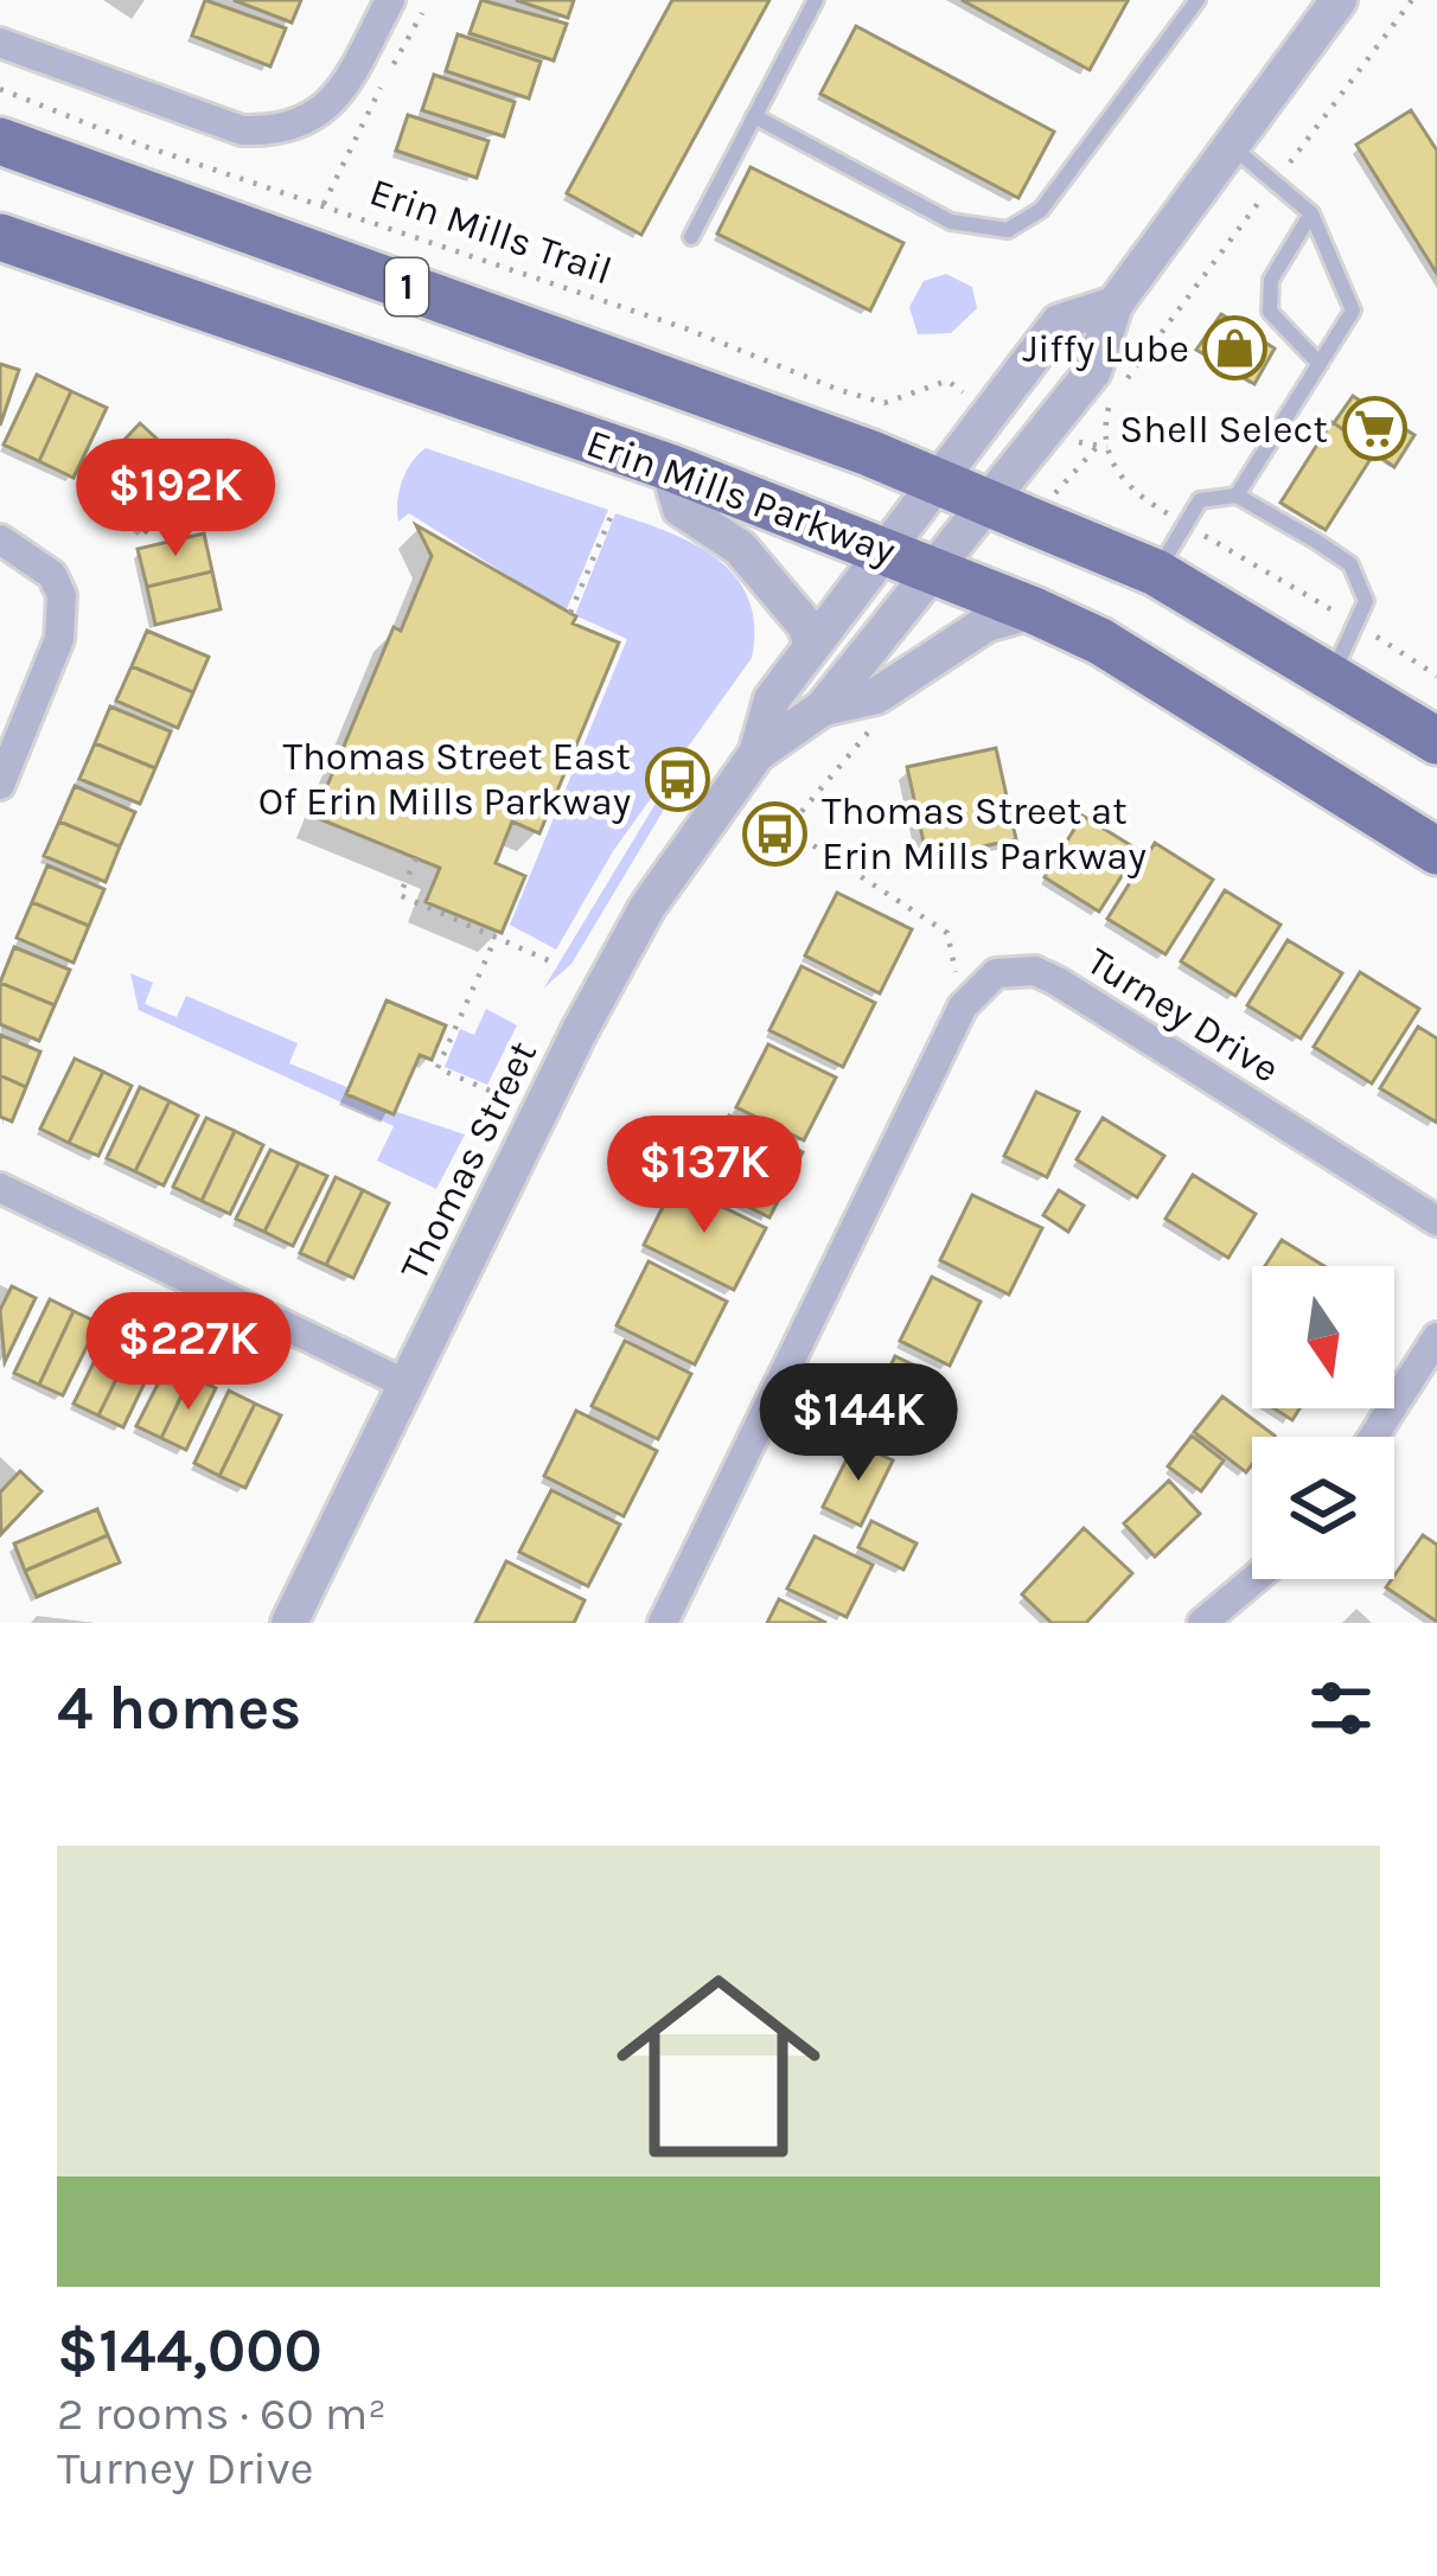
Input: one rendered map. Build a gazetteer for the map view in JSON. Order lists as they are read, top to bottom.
{
  "streets": {
    "main road": ["1", "Erin Mills Parkway"],
    "street": ["Turney Drive", "Thomas Street"],
    "path": ["Erin Mills Trail"]
  },
  "crossings": [
    ["Erin Mills Parkway", "Thomas Street"]
  ],
  "places": {
    "shop": ["Jiffy Lube"],
    "supermarket": ["Shell Select"],
    "bus stop": ["Thomas Street East Of Erin Mills Parkway", "Thomas Street at Erin Mills Parkway"]
  },
  "north": "bottom",
  "page": {
    "price": [
      "$192K",
      "$137K",
      "$227K",
      "$144K"
    ],
    "heading": "4 homes",
    "list": [
      {
        "name": "$144,000",
        "note": "2 rooms · 60 m² · Turney Drive"
      }
    ]
  }
}
